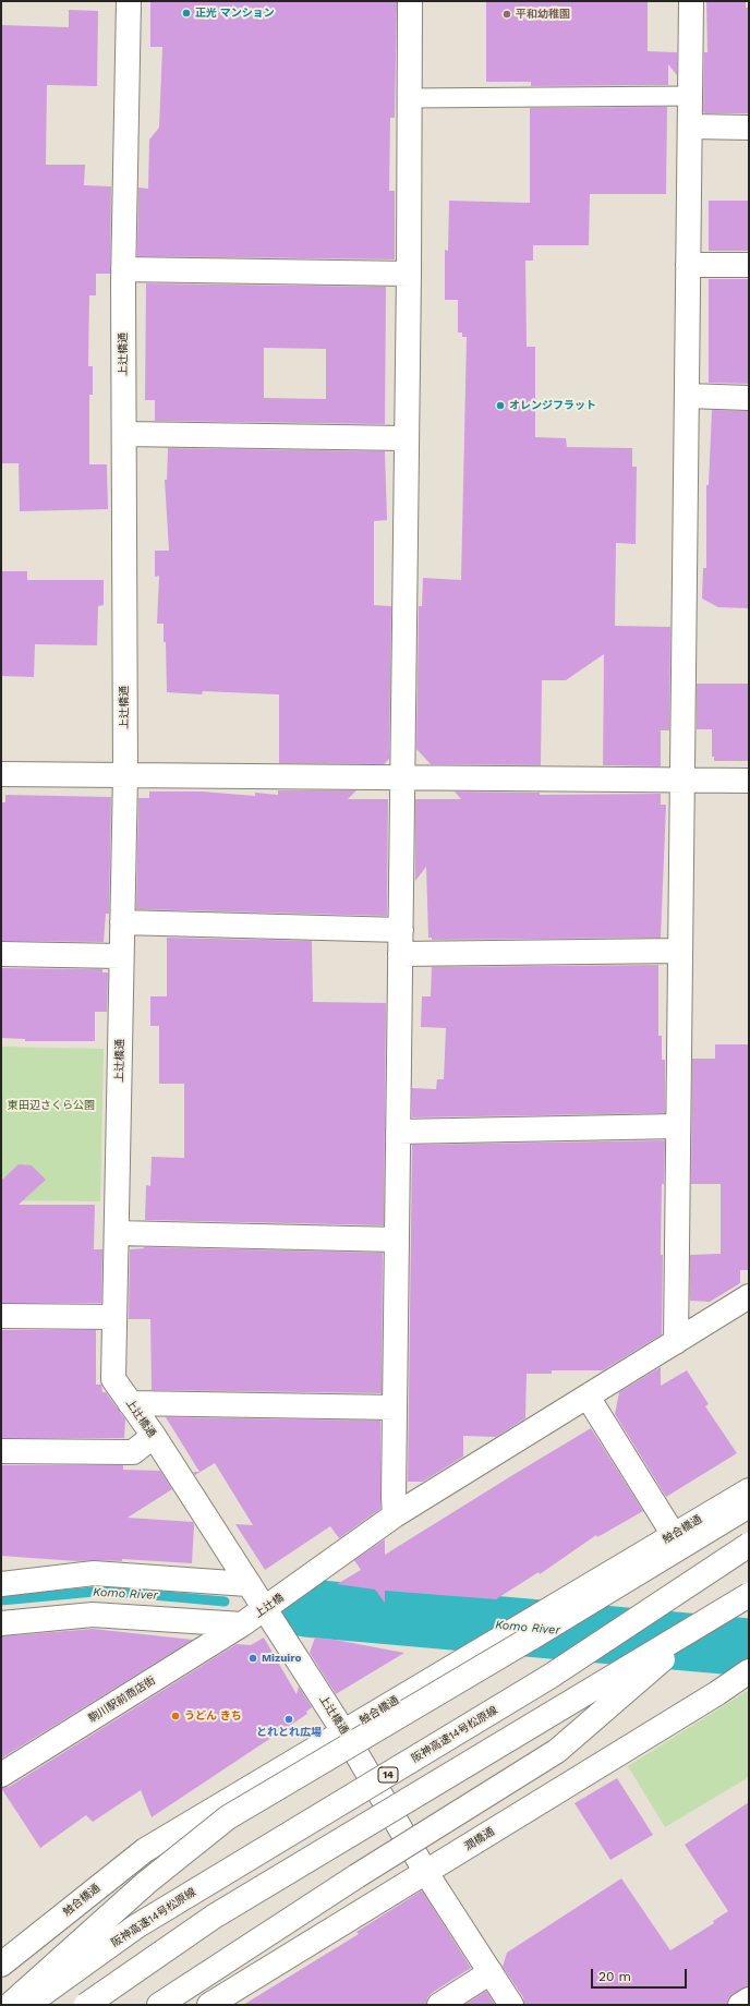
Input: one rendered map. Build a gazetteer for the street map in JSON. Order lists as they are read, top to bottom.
{
  "streets": {
    "main road": [
      "上辻橋通",
      "触合橋通",
      "上辻橋",
      "駒川駅前商店街",
      "阪神高速14号松原線",
      "14",
      "潤橋通"
    ]
  },
  "crossings": [
    ["上辻橋通", "触合橋通"],
    ["上辻橋通", "上辻橋"],
    ["上辻橋通", "潤橋通"],
    ["上辻橋", "駒川駅前商店街"]
  ],
  "water": ["Komo River"],
  "parks": ["東田辺さくら公園"],
  "places": [
    "正光 マンション",
    "平和幼稚園",
    "オレンジフラット",
    "Mizuiro",
    "うどん きち",
    "とれとれ広場"
  ],
  "scale_bar": "20 m"
}
